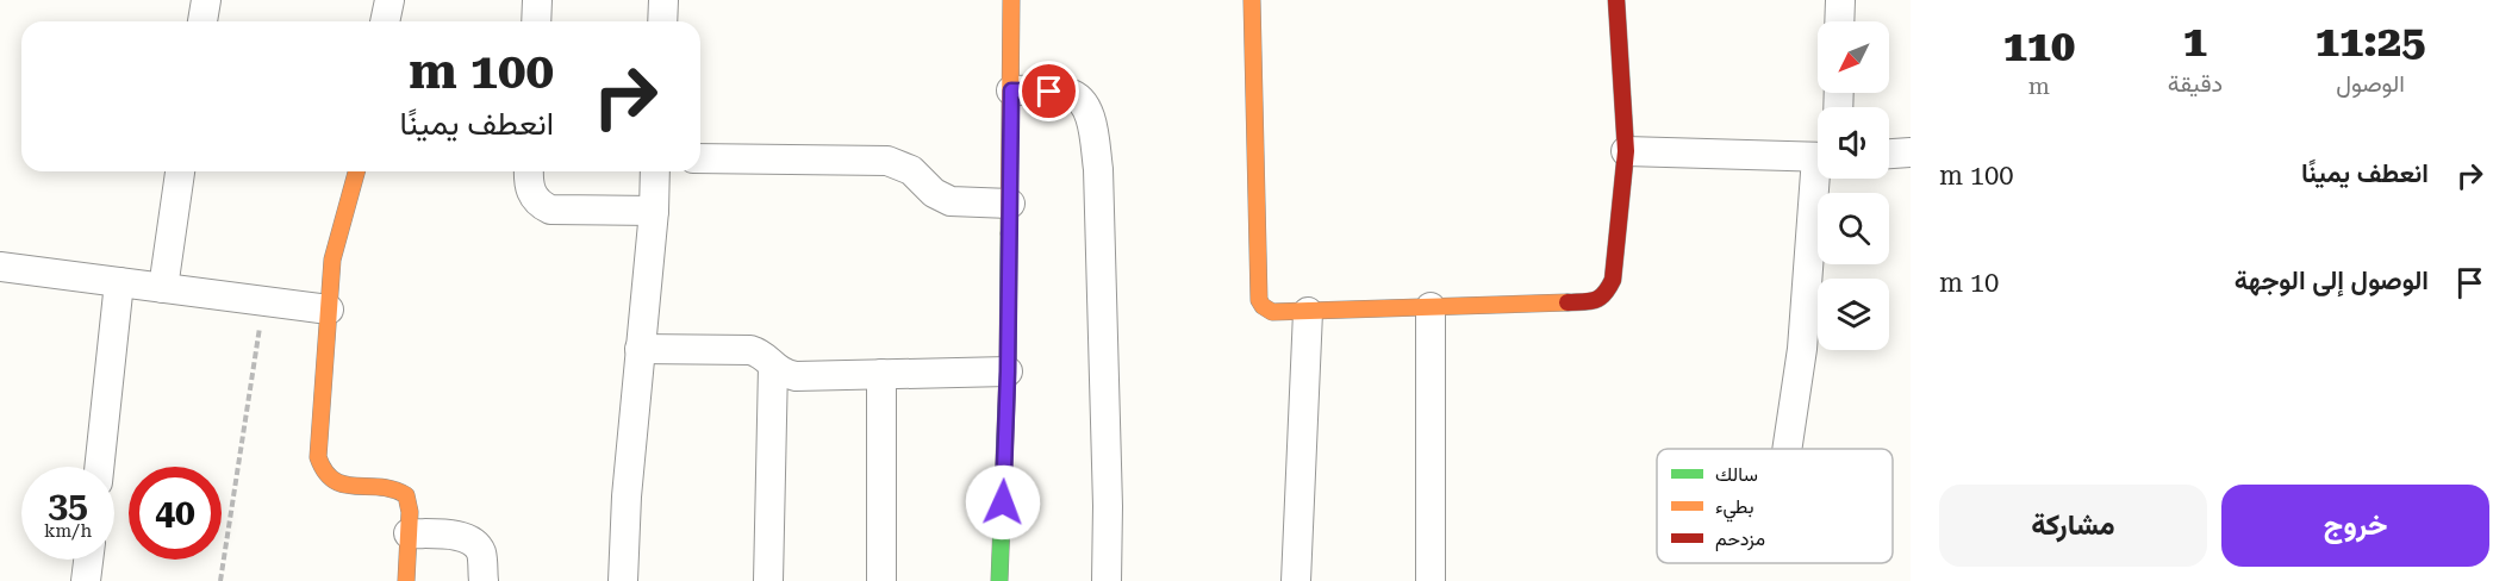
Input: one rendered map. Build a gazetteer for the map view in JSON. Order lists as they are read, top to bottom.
{
  "legend": ["سالك", "بطيء", "مزدحم"],
  "north": "bottom left",
  "page": {
    "eta": [
      "11:25",
      "الوصول",
      "1",
      "دقيقة",
      "110",
      "m"
    ],
    "turn": ["100 m", "انعطف يمينًا"],
    "list": [
      {
        "name": "انعطف يمينًا",
        "value": "100 m"
      },
      {
        "name": "الوصول إلى الوجهة",
        "value": "10 m"
      }
    ],
    "speed": "35 km/h",
    "limit": "40",
    "buttons": ["خروج", "مشاركة"]
  }
}
